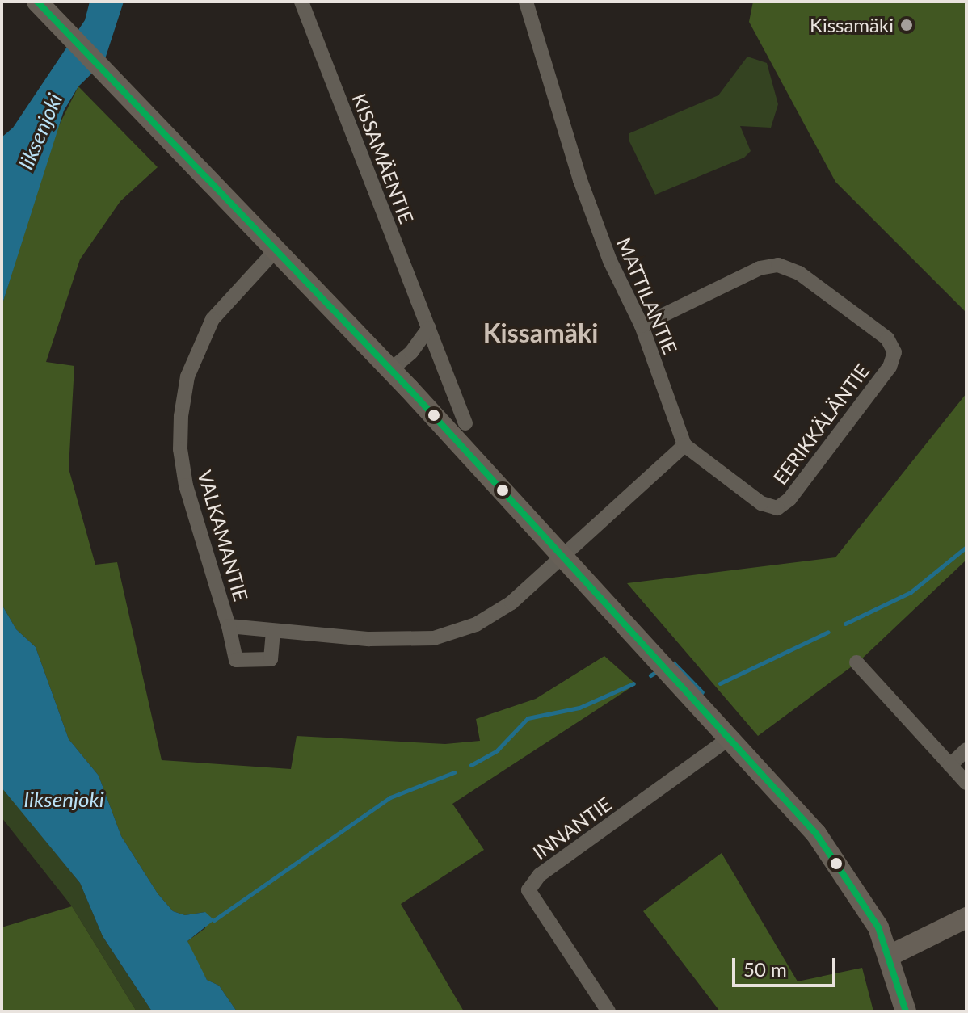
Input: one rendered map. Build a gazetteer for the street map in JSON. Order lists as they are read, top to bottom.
{
  "streets": {
    "street": [
      "KISSAMÄENTIE",
      "MATTILANTIE",
      "EERIKKÄLÄNTIE",
      "VALKAMANTIE",
      "INNANTIE"
    ]
  },
  "crossings": [
    ["MATTILANTIE", "EERIKKÄLÄNTIE"]
  ],
  "districts": ["Kissamäki"],
  "water": ["Iiksenjoki"],
  "places": ["Kissamäki"],
  "scale_bar": "50 m"
}
